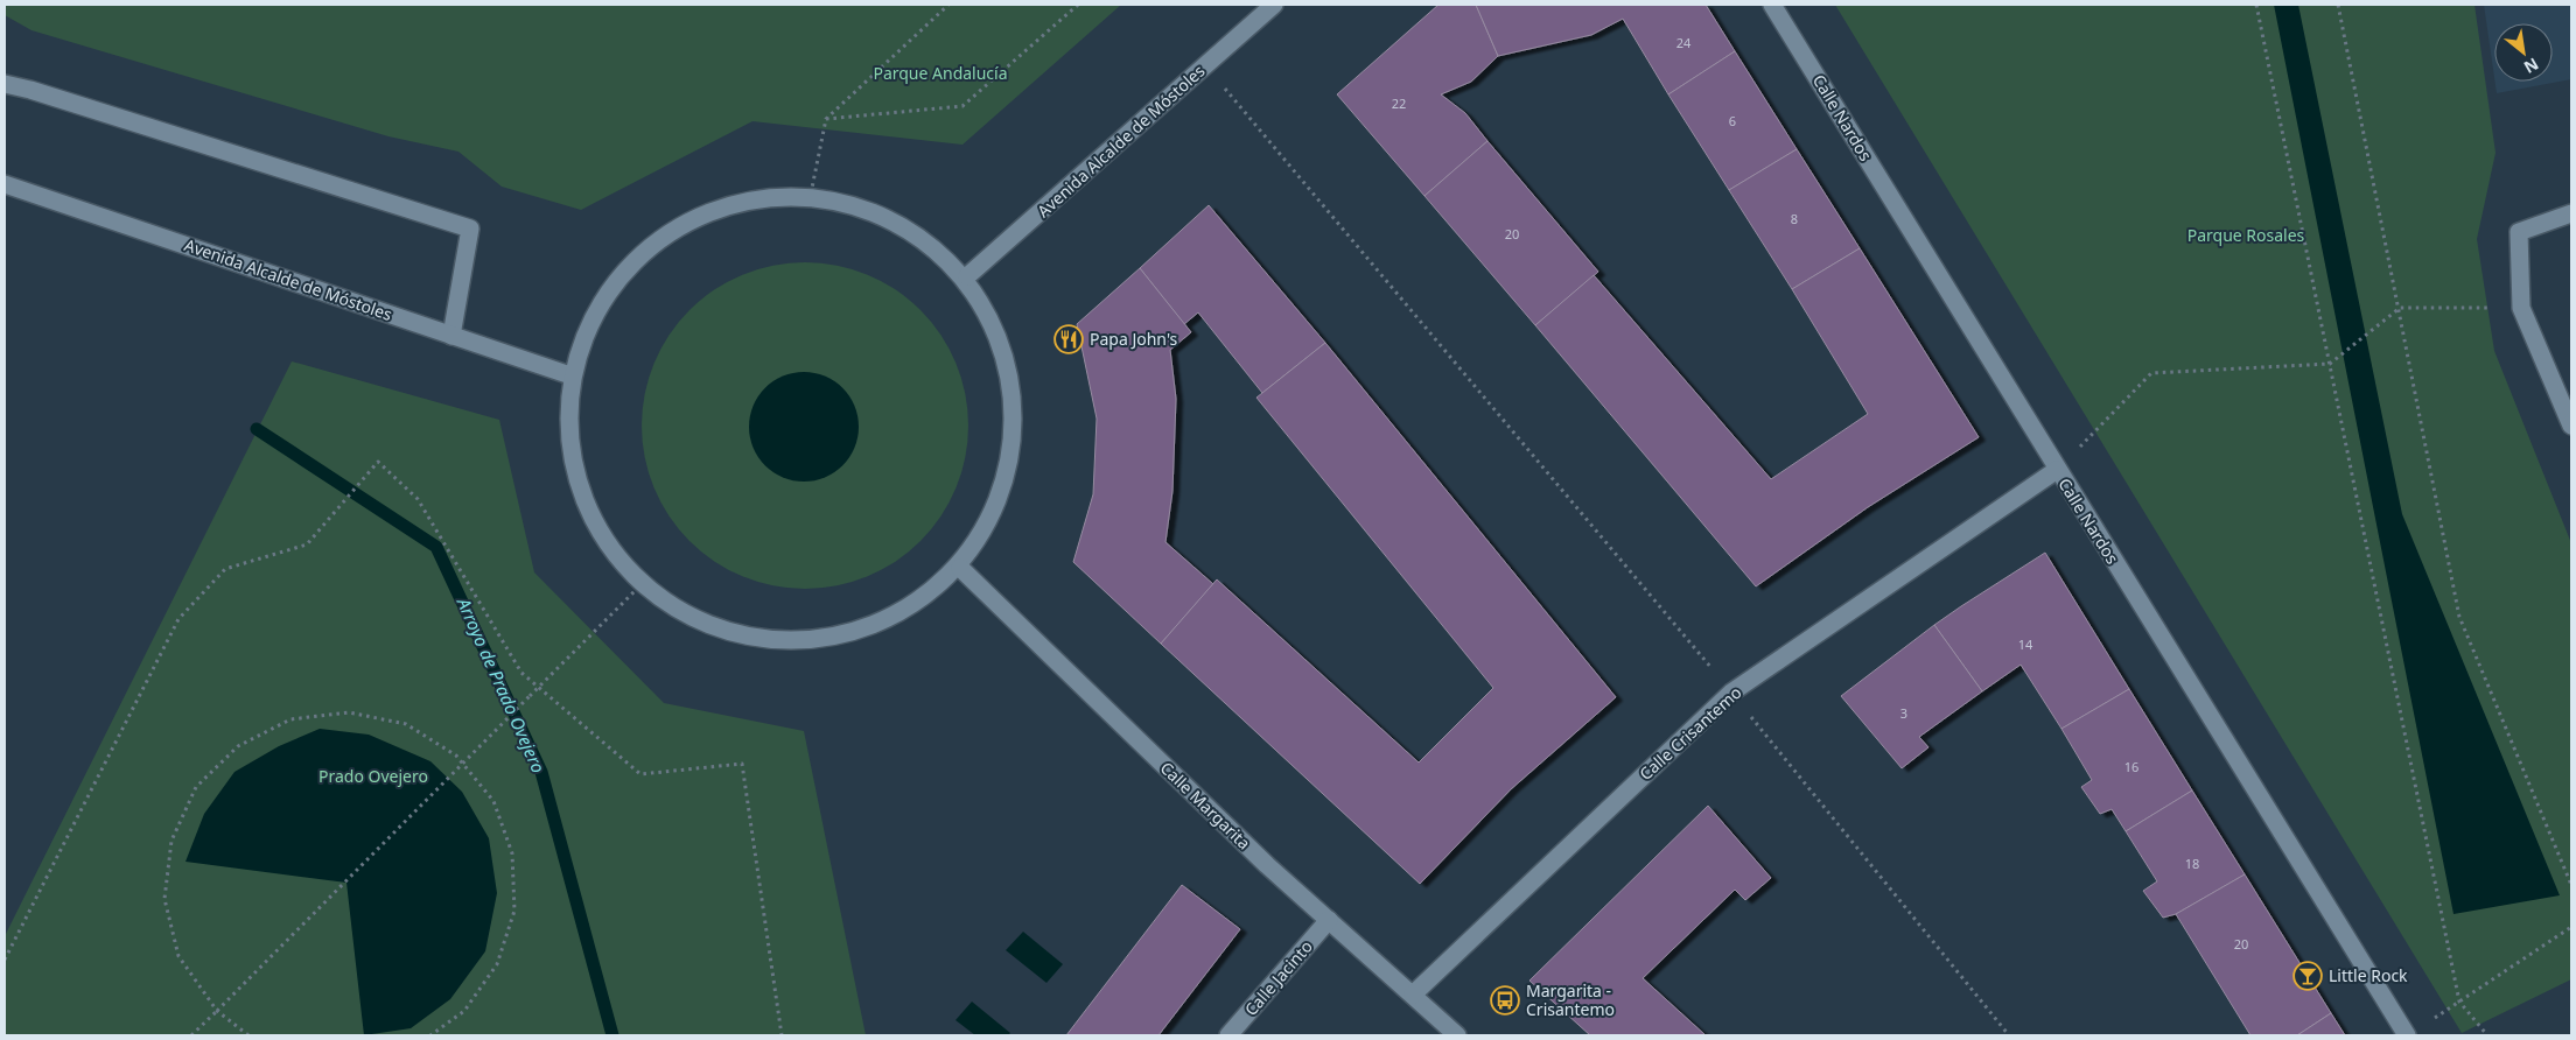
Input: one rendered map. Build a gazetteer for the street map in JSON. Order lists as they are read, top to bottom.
{
  "streets": {
    "street": [
      "Calle Nardos",
      "Avenida Alcalde de Móstoles",
      "Calle Crisantemo",
      "Calle Margarita",
      "Calle Jacinto"
    ]
  },
  "crossings": [
    ["Calle Nardos", "Calle Crisantemo"],
    ["Calle Crisantemo", "Calle Margarita"],
    ["Calle Margarita", "Calle Jacinto"]
  ],
  "water": ["Arroyo de Prado Ovejero"],
  "parks": ["Parque Andalucía", "Parque Rosales", "Prado Ovejero"],
  "places": {
    "restaurant": ["Papa John's"],
    "bar": ["Little Rock"],
    "bus stop": ["Margarita - Crisantemo"]
  },
  "house_numbers": [
    "24",
    "22",
    "6",
    "8",
    "20",
    "14",
    "3",
    "16",
    "18",
    "20"
  ],
  "north": "bottom right"
}
